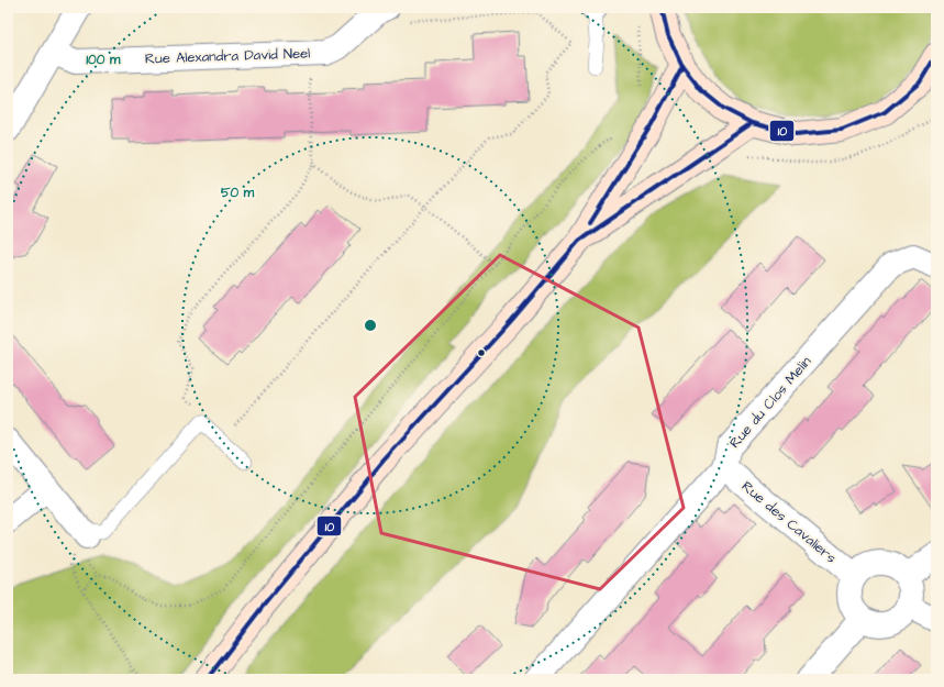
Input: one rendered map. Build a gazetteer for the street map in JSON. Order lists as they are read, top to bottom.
{
  "streets": {
    "street": ["Rue Alexandra David Neel", "Rue du Clos Melin", "Rue des Cavaliers"]
  },
  "crossings": [
    ["Rue du Clos Melin", "Rue des Cavaliers"]
  ],
  "lines": ["transit line 10"],
  "rings": ["100 m", "50 m"]
}
